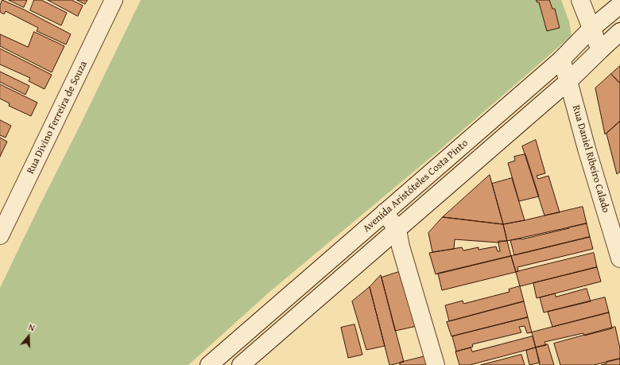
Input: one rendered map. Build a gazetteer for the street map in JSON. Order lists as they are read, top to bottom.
{
  "streets": {
    "main road": ["Rua Divino Ferreira de Souza", "Rua Daniel Ribeiro Calado", "Avenida Aristóteles Costa Pinto"]
  },
  "crossings": [
    ["Rua Daniel Ribeiro Calado", "Avenida Aristóteles Costa Pinto"]
  ],
  "north": "top"
}
